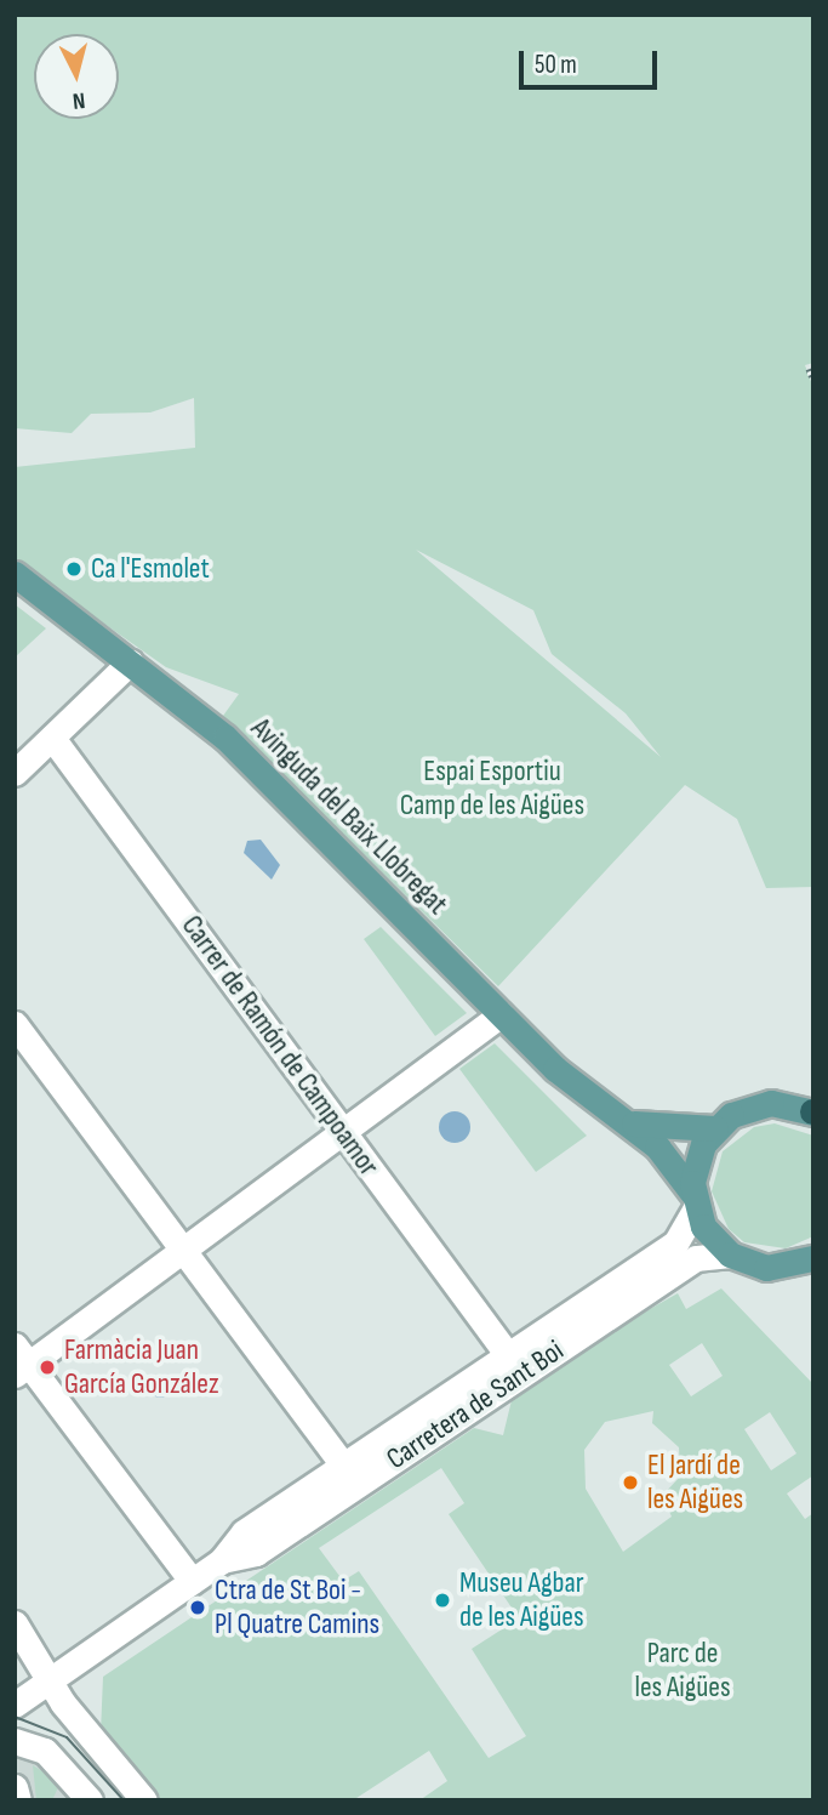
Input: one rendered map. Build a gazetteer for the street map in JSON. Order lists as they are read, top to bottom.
{
  "streets": {
    "main road": ["Avinguda del Baix Llobregat"],
    "street": ["Carrer de Ramón de Campoamor", "Carretera de Sant Boi"]
  },
  "crossings": [
    ["Avinguda del Baix Llobregat", "Carretera de Sant Boi"],
    ["Carrer de Ramón de Campoamor", "Carretera de Sant Boi"]
  ],
  "parks": ["Espai Esportiu Camp de les Aigües", "Parc de les Aigües"],
  "places": [
    "Ca l'Esmolet",
    "Farmàcia Juan García González",
    "El Jardí de les Aigües",
    "Museu Agbar de les Aigües",
    "Ctra de St Boi - Pl Quatre Camins"
  ],
  "scale_bar": "50 m",
  "north": "bottom"
}
